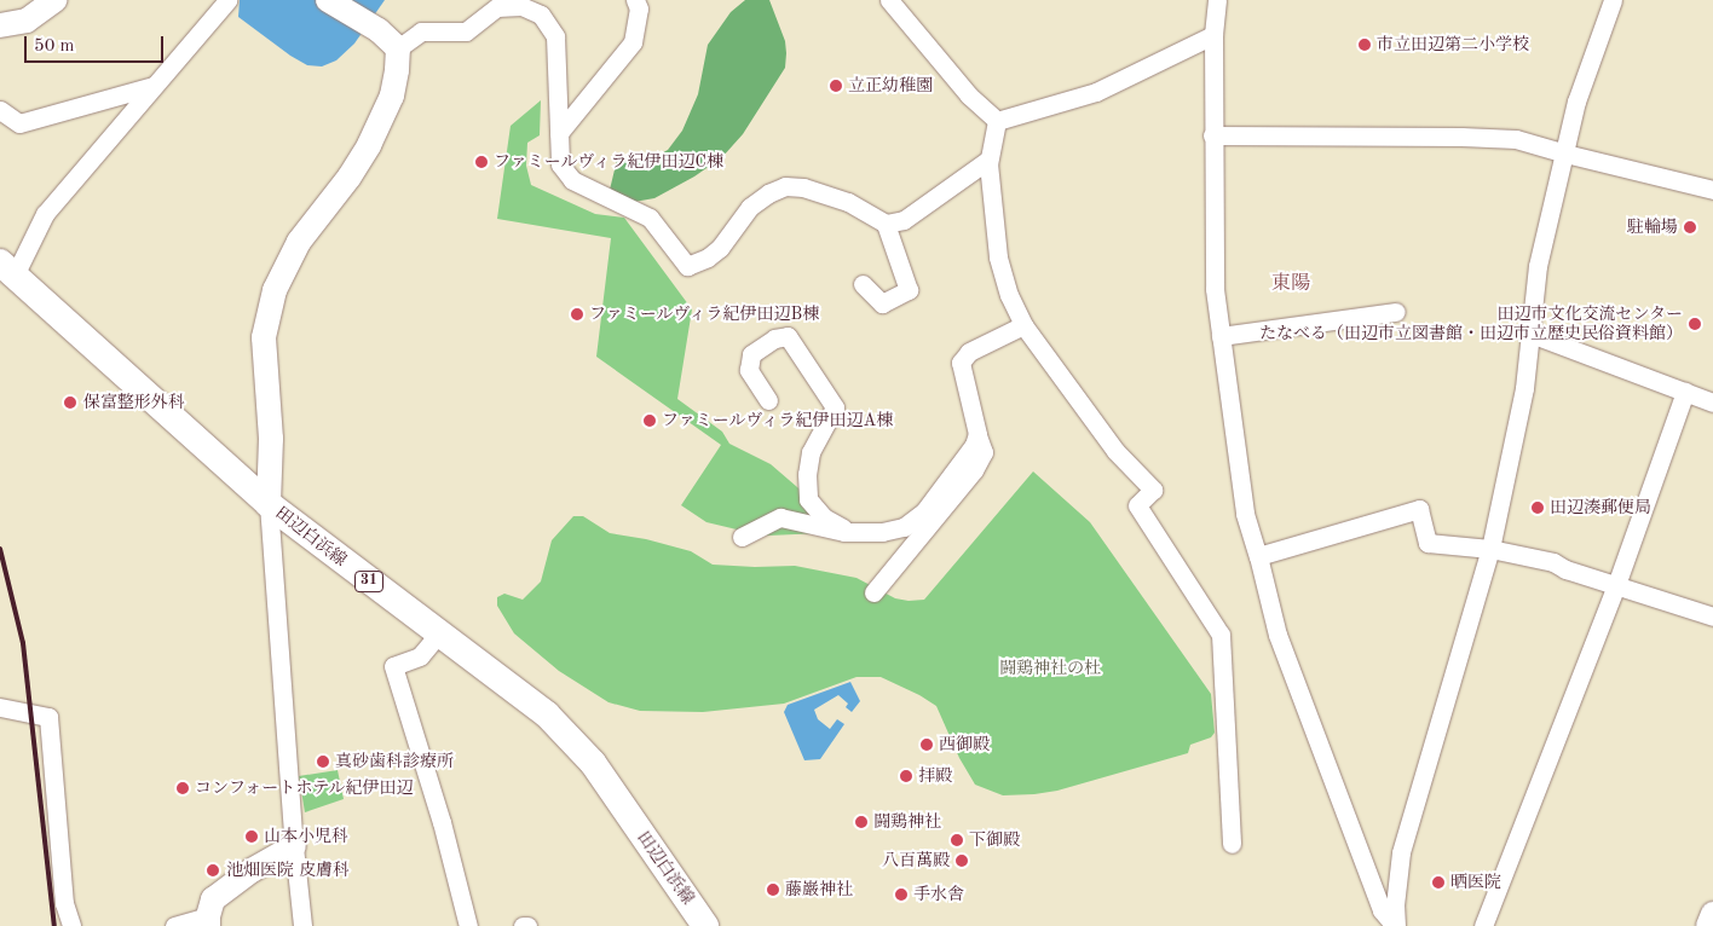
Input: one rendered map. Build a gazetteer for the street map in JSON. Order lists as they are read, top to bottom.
{
  "streets": {
    "main road": ["田辺白浜線", "31"]
  },
  "districts": ["東陽"],
  "parks": ["闘鶏神社の杜"],
  "places": [
    "市立田辺第二小学校",
    "立正幼稚園",
    "ファミールヴィラ紀伊田辺C棟",
    "駐輪場",
    "ファミールヴィラ紀伊田辺B棟",
    "田辺市文化交流センター たなべる（田辺市立図書館・田辺市立歴史民俗資料館）",
    "保富整形外科",
    "ファミールヴィラ紀伊田辺A棟",
    "田辺湊郵便局",
    "西御殿",
    "真砂歯科診療所",
    "拝殿",
    "コンフォートホテル紀伊田辺",
    "闘鶏神社",
    "山本小児科",
    "下御殿",
    "八百萬殿",
    "池畑医院 皮膚科",
    "晒医院",
    "藤巌神社",
    "手水舎"
  ],
  "scale_bar": "50 m"
}
